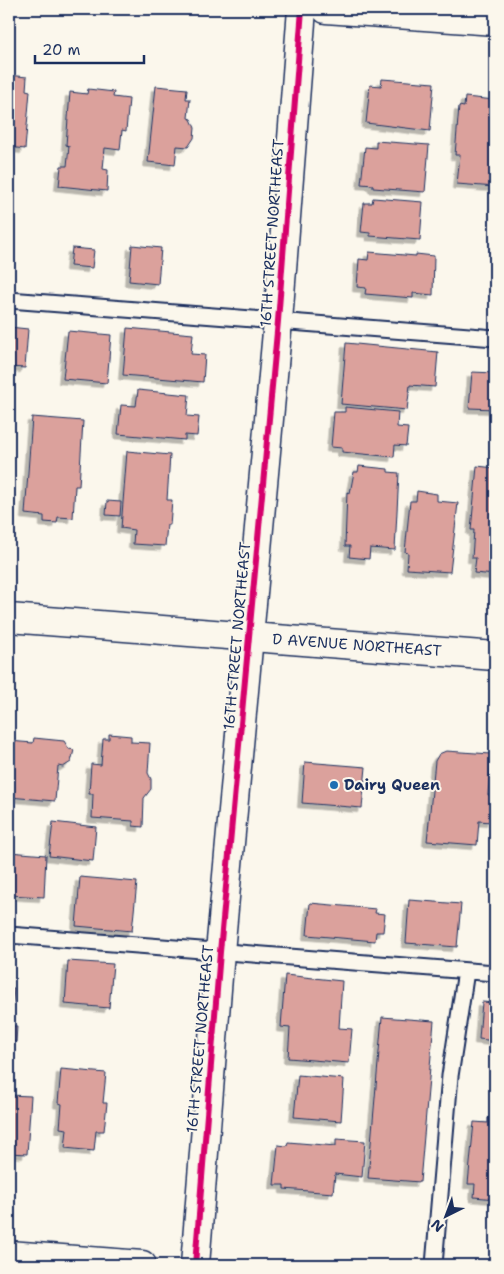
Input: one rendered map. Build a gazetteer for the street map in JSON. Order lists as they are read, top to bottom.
{
  "streets": {
    "street": ["16TH STREET NORTHEAST", "D AVENUE NORTHEAST"]
  },
  "crossings": [
    ["16TH STREET NORTHEAST", "D AVENUE NORTHEAST"]
  ],
  "places": ["Dairy Queen"],
  "scale_bar": "20 m",
  "north": "bottom left"
}
